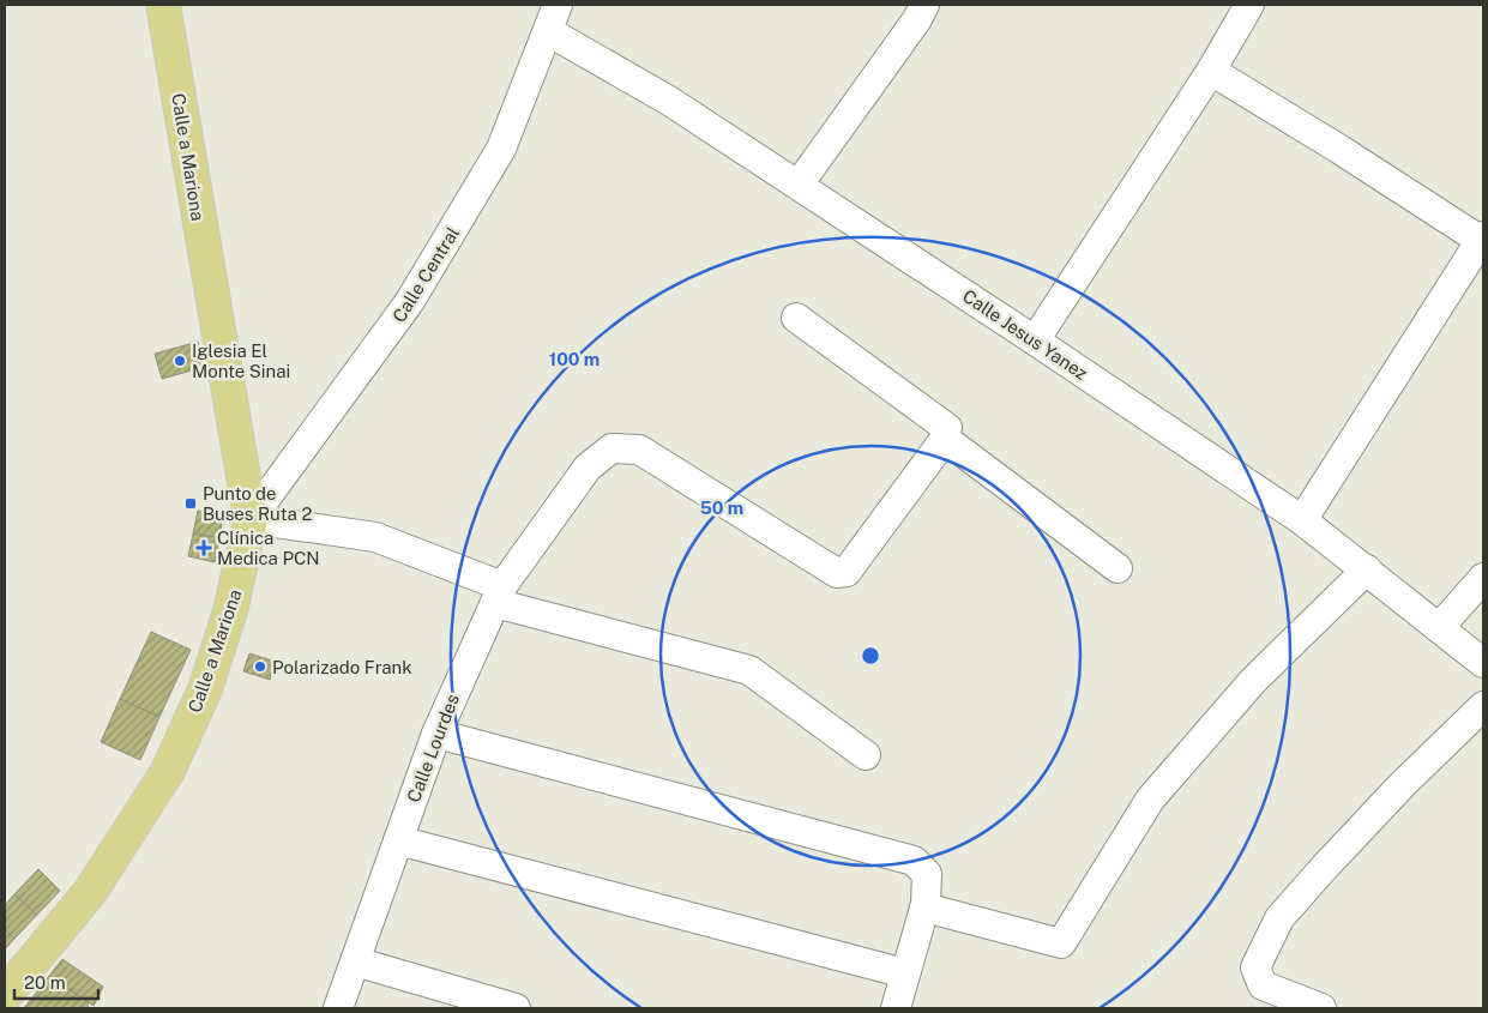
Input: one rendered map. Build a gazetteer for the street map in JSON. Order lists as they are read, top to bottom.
{
  "streets": {
    "main road": ["Calle a Mariona"],
    "street": ["Calle Central", "Calle Jesus Yanez", "Calle Lourdes"]
  },
  "crossings": [
    ["Calle a Mariona", "Calle Central"],
    ["Calle Central", "Calle Jesus Yanez"]
  ],
  "places": {
    "other": ["Iglesia El Monte Sinai", "Polarizado Frank"],
    "transit": ["Punto de Buses Ruta 2"],
    "health": ["Clínica Medica PCN"]
  },
  "scale_bar": "20 m",
  "rings": ["100 m", "50 m"]
}
